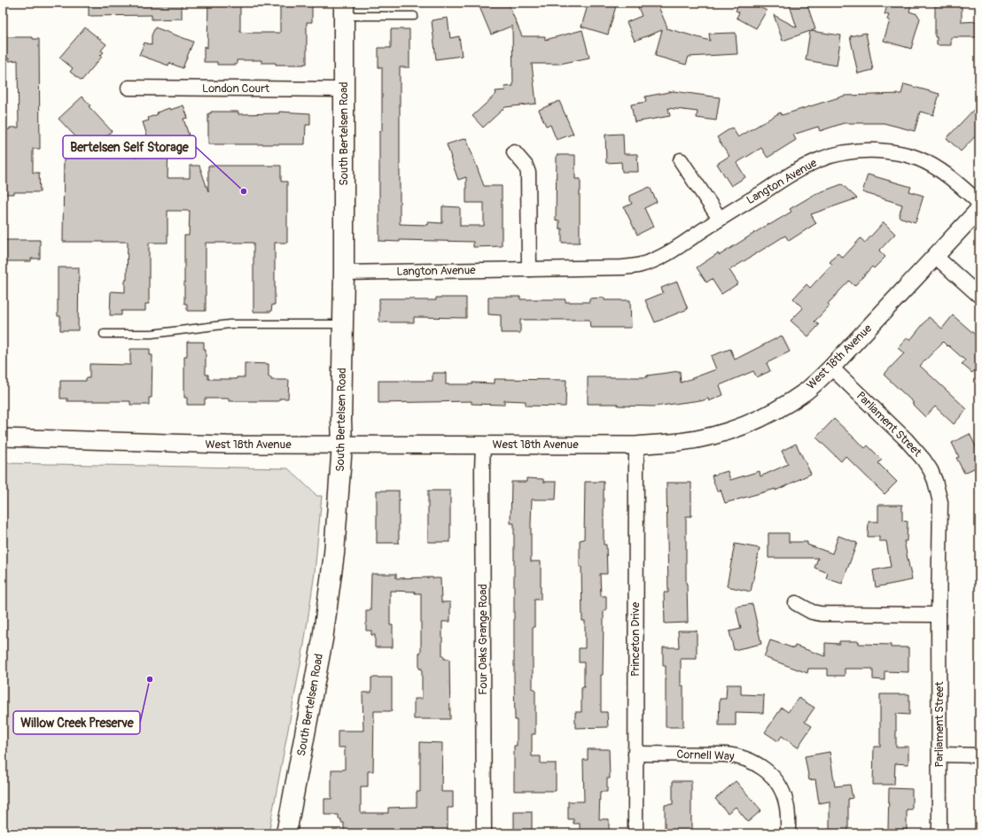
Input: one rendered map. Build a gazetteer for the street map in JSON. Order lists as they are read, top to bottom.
{
  "streets": {
    "main road": ["South Bertelsen Road"],
    "street": [
      "London Court",
      "Langton Avenue",
      "West 18th Avenue",
      "Parliament Street",
      "Four Oaks Grange Road",
      "Princeton Drive",
      "Cornell Way"
    ]
  },
  "crossings": [
    ["London Court", "South Bertelsen Road"],
    ["South Bertelsen Road", "Langton Avenue"],
    ["South Bertelsen Road", "West 18th Avenue"],
    ["West 18th Avenue", "Parliament Street"],
    ["West 18th Avenue", "Four Oaks Grange Road"],
    ["West 18th Avenue", "Princeton Drive"],
    ["Princeton Drive", "Cornell Way"]
  ],
  "places": ["Bertelsen Self Storage", "Willow Creek Preserve"]
}
